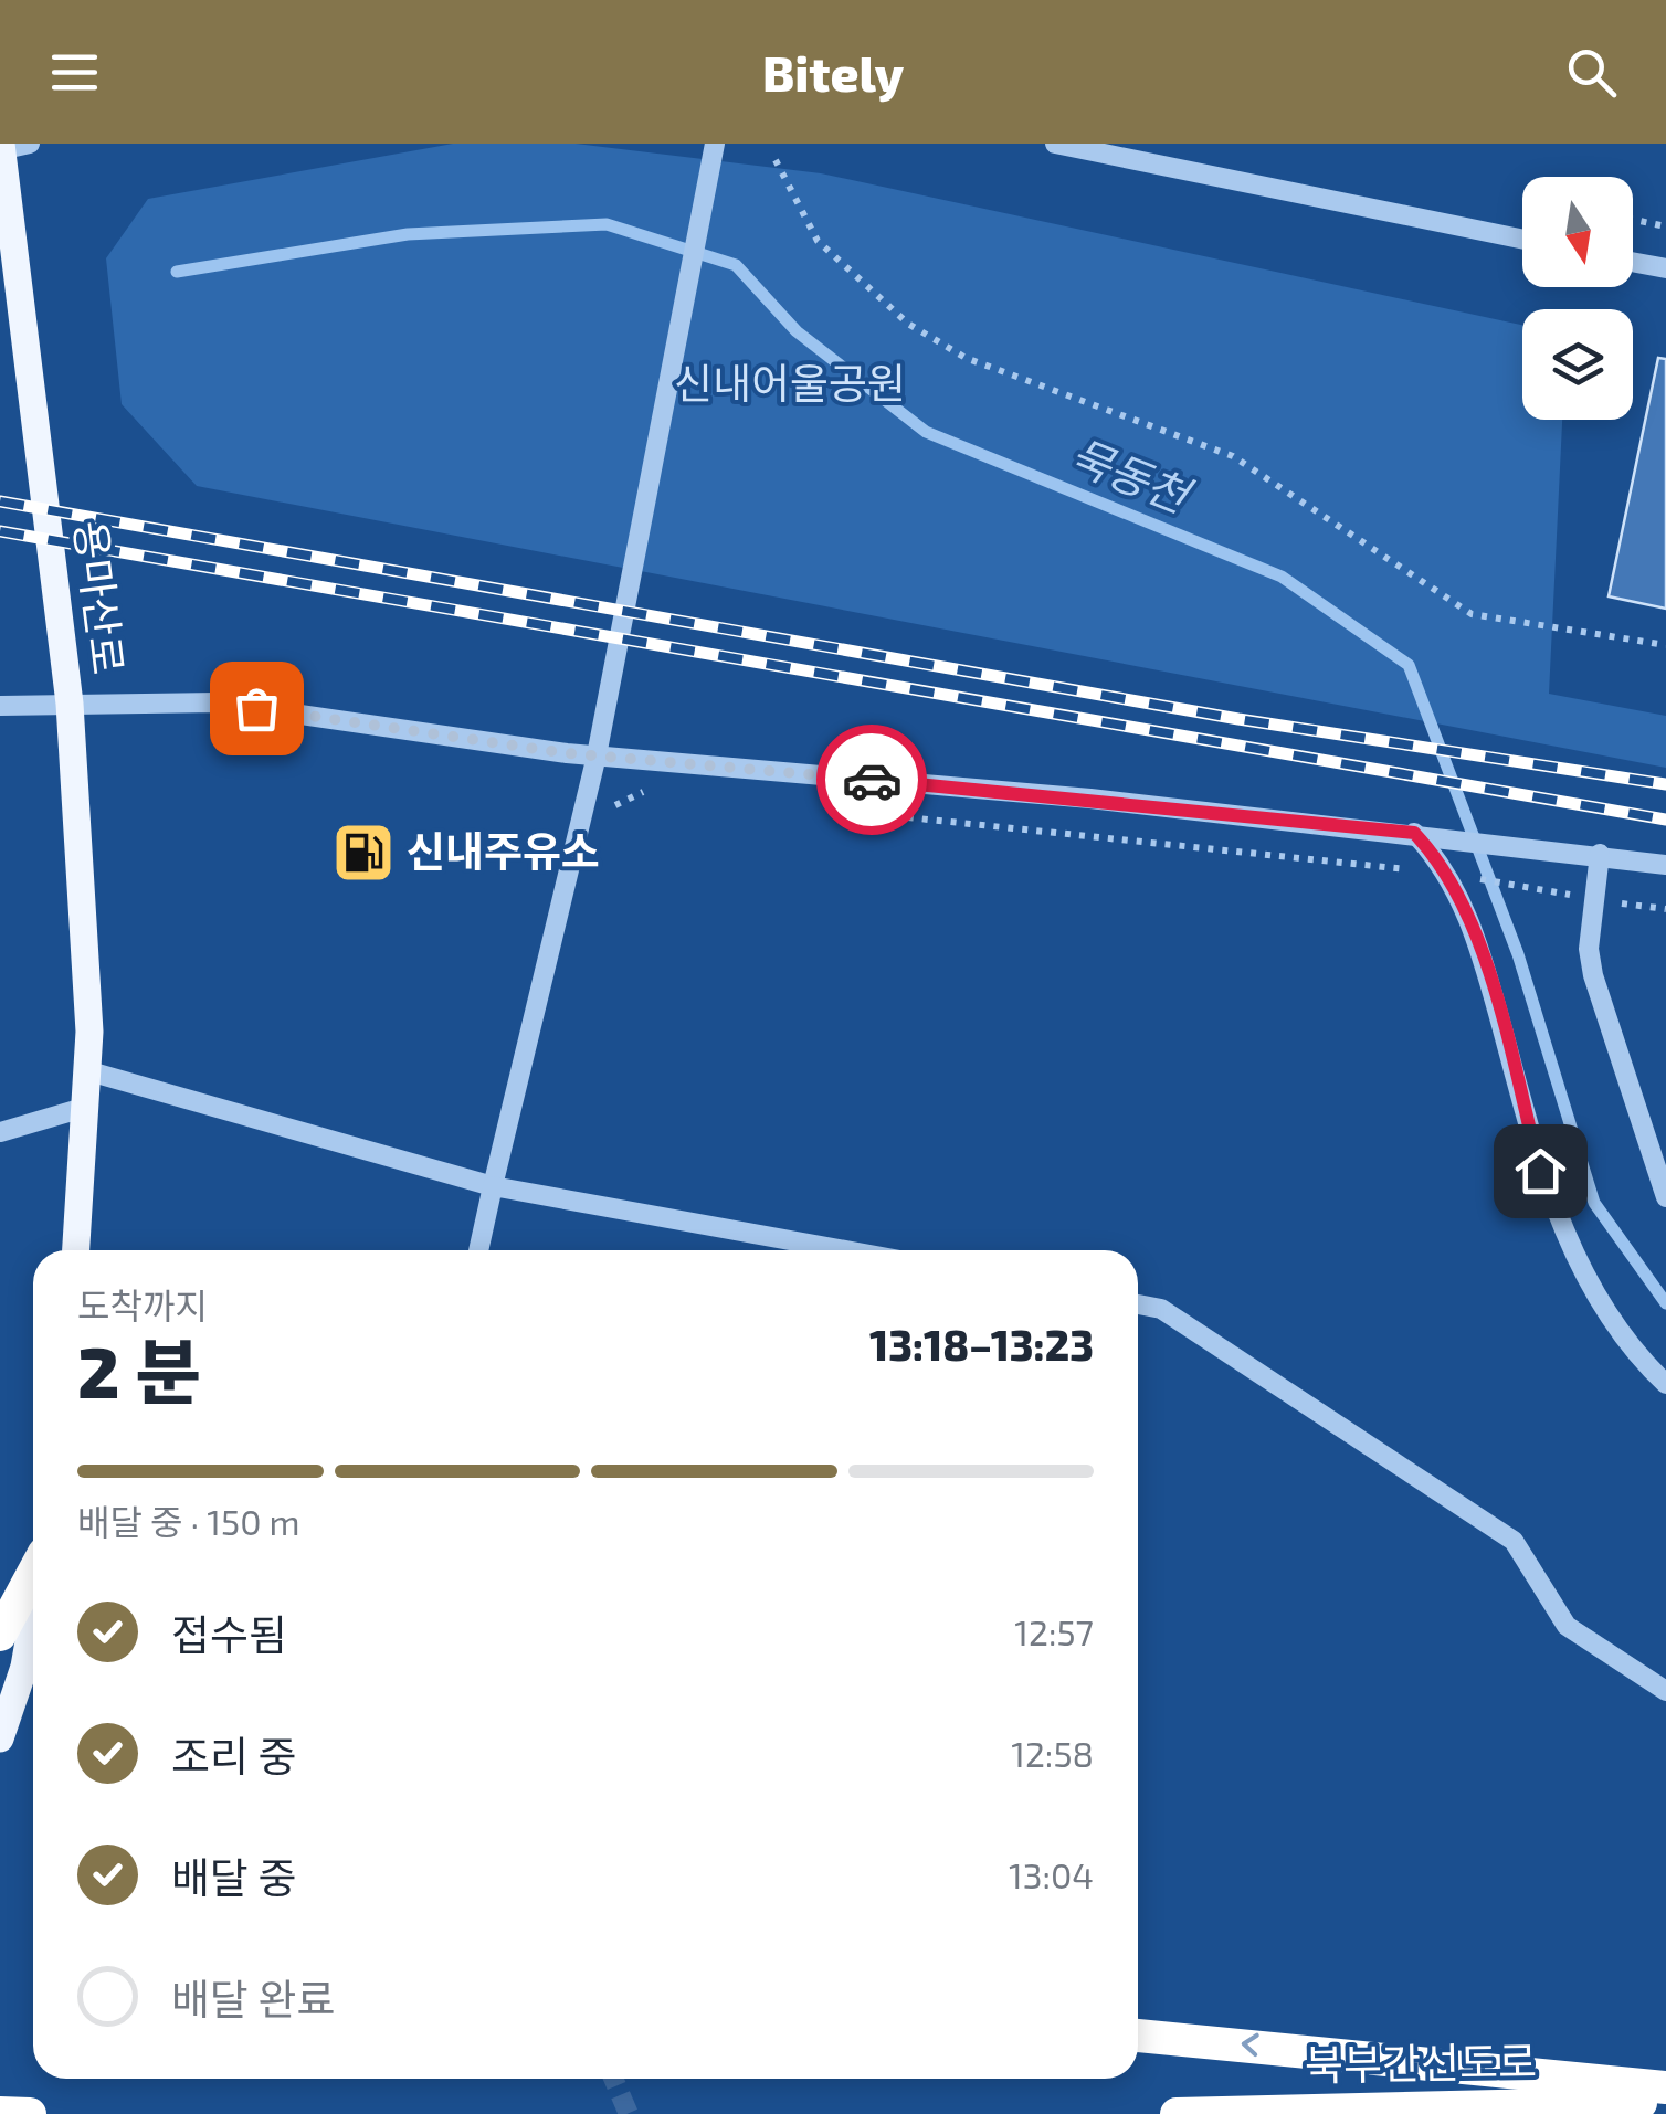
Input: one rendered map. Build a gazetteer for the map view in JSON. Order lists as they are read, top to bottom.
{
  "streets": {
    "highway": ["북부간선도로"],
    "main road": ["용마산로"]
  },
  "water": ["묵동천"],
  "parks": ["신내어울공원"],
  "places": {
    "fuel station": ["신내주유소"]
  },
  "north": "bottom",
  "page": {
    "header": "Bitely",
    "heading": ["2 분", "도착까지", "13:18–13:23"],
    "bar": "배달 중 · 150 m",
    "list": [
      ["접수됨", "12:57"],
      ["조리 중", "12:58"],
      ["배달 중", "13:04"],
      "배달 완료"
    ]
  }
}
